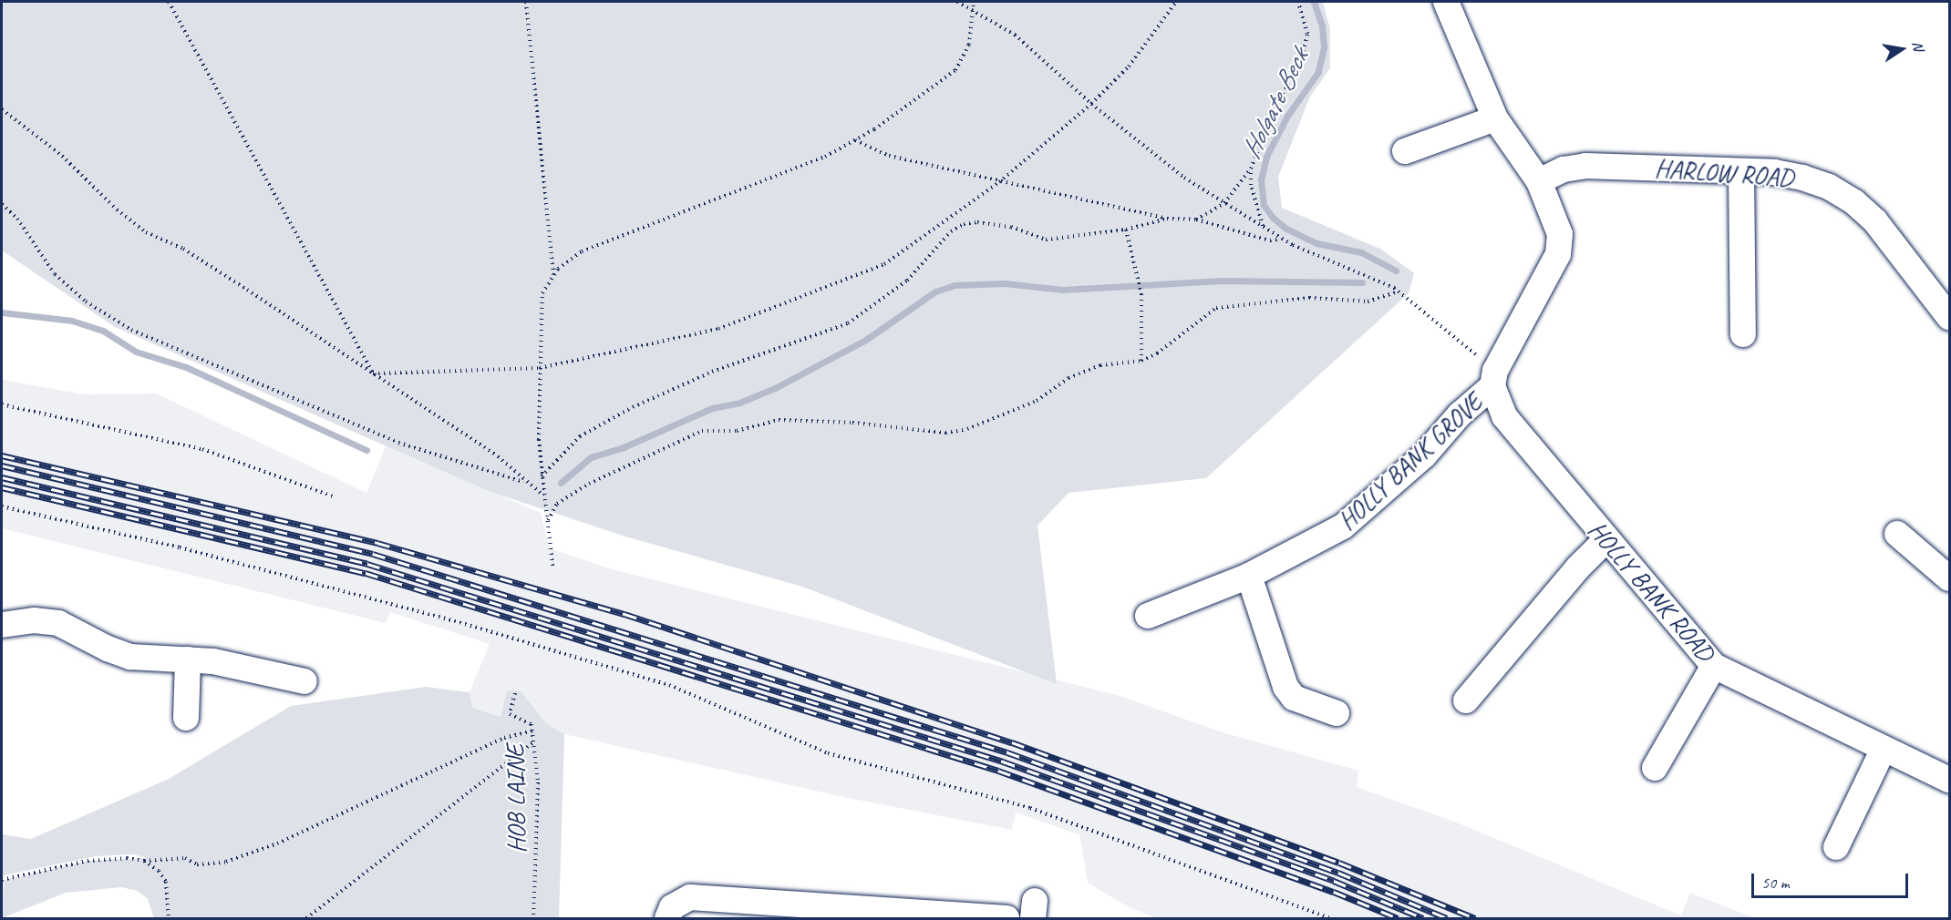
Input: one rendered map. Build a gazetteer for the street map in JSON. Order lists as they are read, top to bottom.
{
  "streets": {
    "street": ["HARLOW ROAD", "HOLLY BANK GROVE", "HOLLY BANK ROAD"],
    "path": ["HOB LAINE"]
  },
  "crossings": [
    ["HOLLY BANK GROVE", "HOLLY BANK ROAD"]
  ],
  "water": ["Holgate Beck"],
  "scale_bar": "50 m",
  "north": "right"
}
